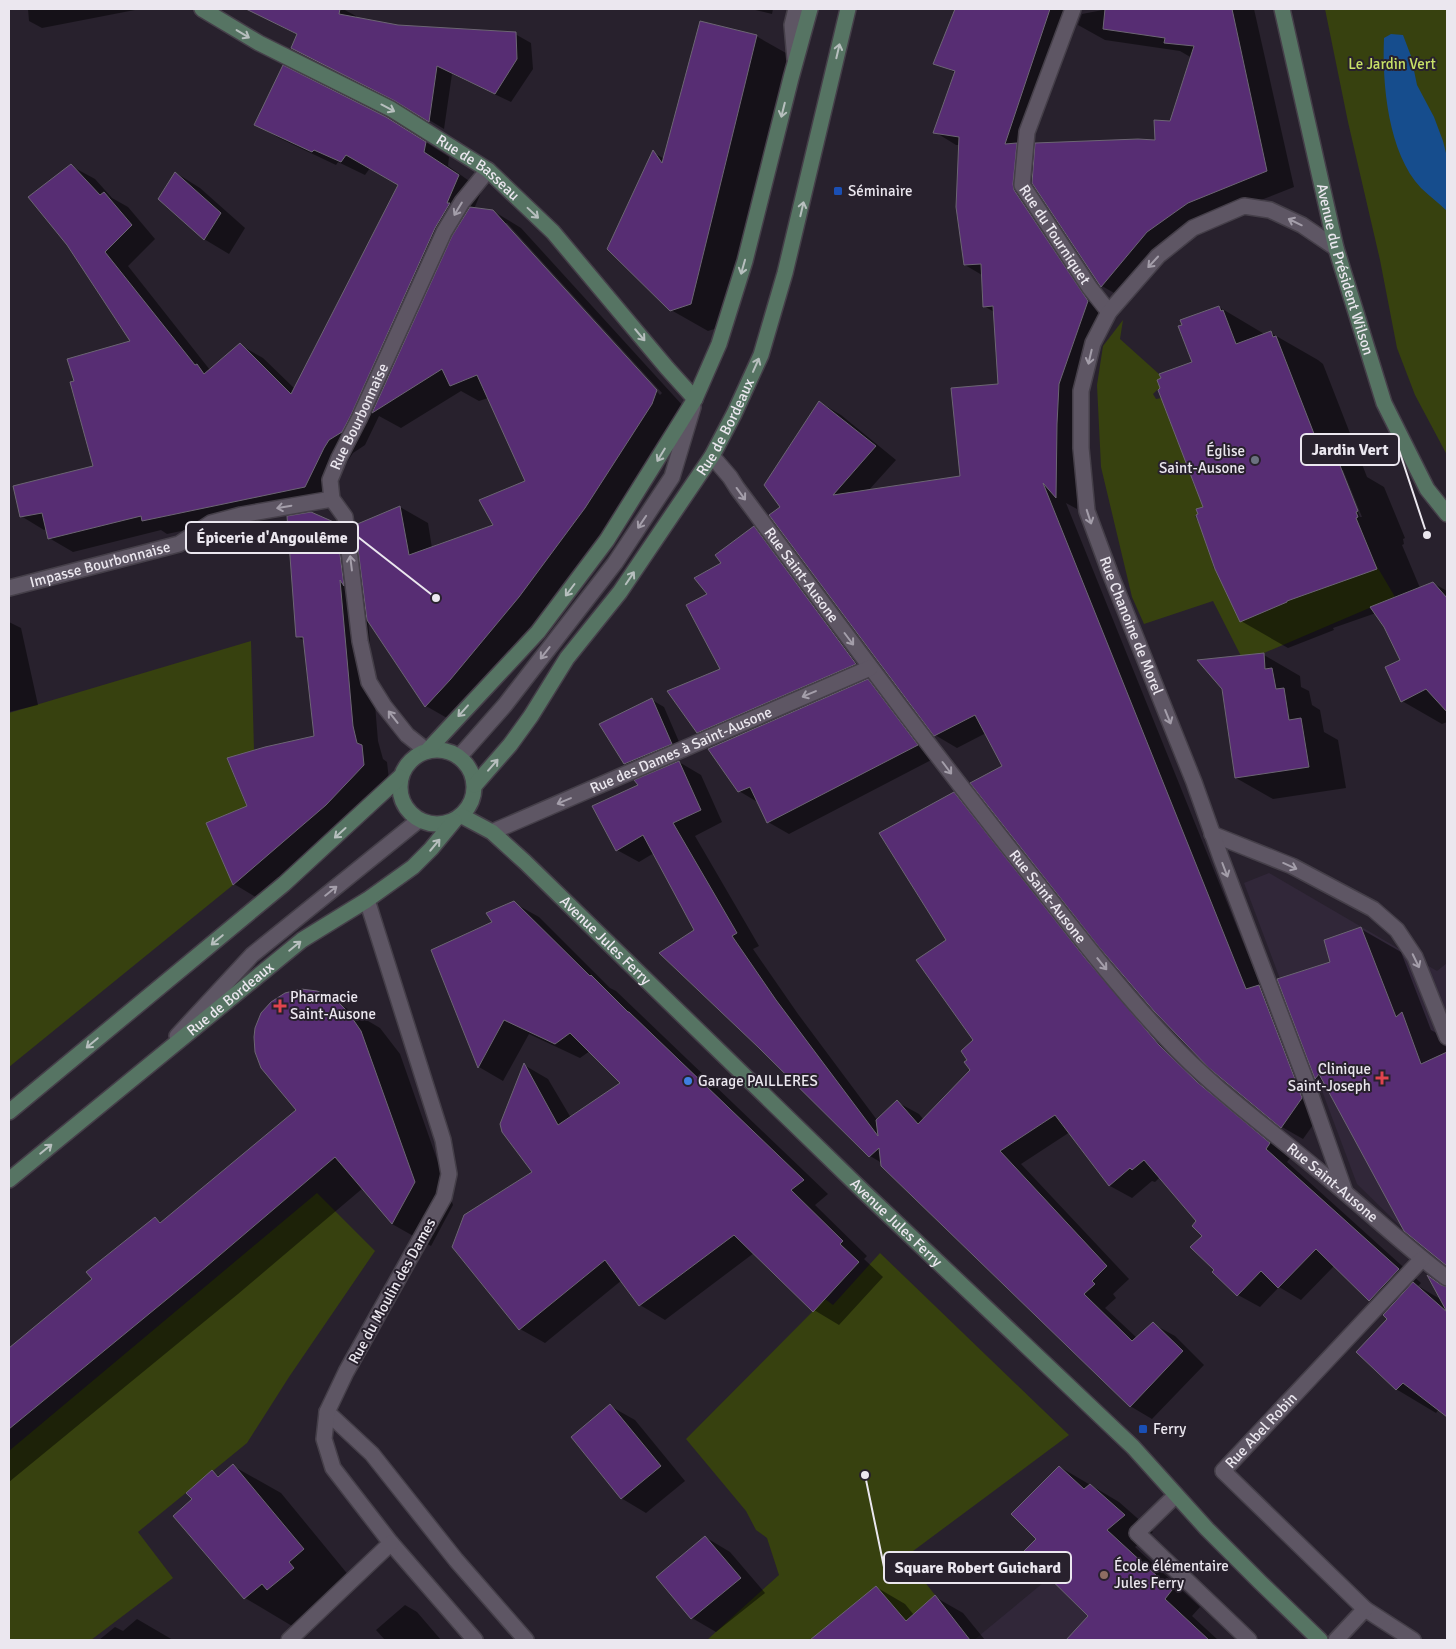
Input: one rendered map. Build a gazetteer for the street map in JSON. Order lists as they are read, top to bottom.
{
  "streets": {
    "main road": [
      "Rue de Basseau",
      "Avenue du Président Wilson",
      "Rue de Bordeaux",
      "Avenue Jules Ferry"
    ],
    "street": [
      "Rue du Tourniquet",
      "Rue Bourbonnaise",
      "Impasse Bourbonnaise",
      "Rue Saint-Ausone",
      "Rue Chanoine de Morel",
      "Rue des Dames à Saint-Ausone",
      "Rue du Moulin des Dames",
      "Rue Abel Robin"
    ]
  },
  "crossings": [
    ["Rue de Basseau", "Rue Bourbonnaise"],
    ["Rue du Tourniquet", "Rue Chanoine de Morel"],
    ["Avenue du Président Wilson", "Rue Chanoine de Morel"],
    ["Rue Bourbonnaise", "Impasse Bourbonnaise"],
    ["Rue de Bordeaux", "Rue Saint-Ausone"],
    ["Rue de Bordeaux", "Avenue Jules Ferry"],
    ["Rue de Bordeaux", "Rue du Moulin des Dames"],
    ["Rue Saint-Ausone", "Rue Chanoine de Morel"],
    ["Rue Saint-Ausone", "Rue des Dames à Saint-Ausone"],
    ["Rue Saint-Ausone", "Rue Abel Robin"],
    ["Rue des Dames à Saint-Ausone", "Avenue Jules Ferry"]
  ],
  "one_way": [
    "Rue de Basseau",
    "Rue Bourbonnaise",
    "Impasse Bourbonnaise",
    "Rue Saint-Ausone",
    "Rue des Dames à Saint-Ausone"
  ],
  "parks": ["Le Jardin Vert"],
  "places": {
    "transit": ["Séminaire", "Ferry"],
    "other": [
      "Église Saint-Ausone",
      "Jardin Vert",
      "Épicerie d'Angoulême",
      "Garage PAILLERES",
      "Square Robert Guichard",
      "École élémentaire Jules Ferry"
    ],
    "health": ["Pharmacie Saint-Ausone", "Clinique Saint-Joseph"]
  }
}
